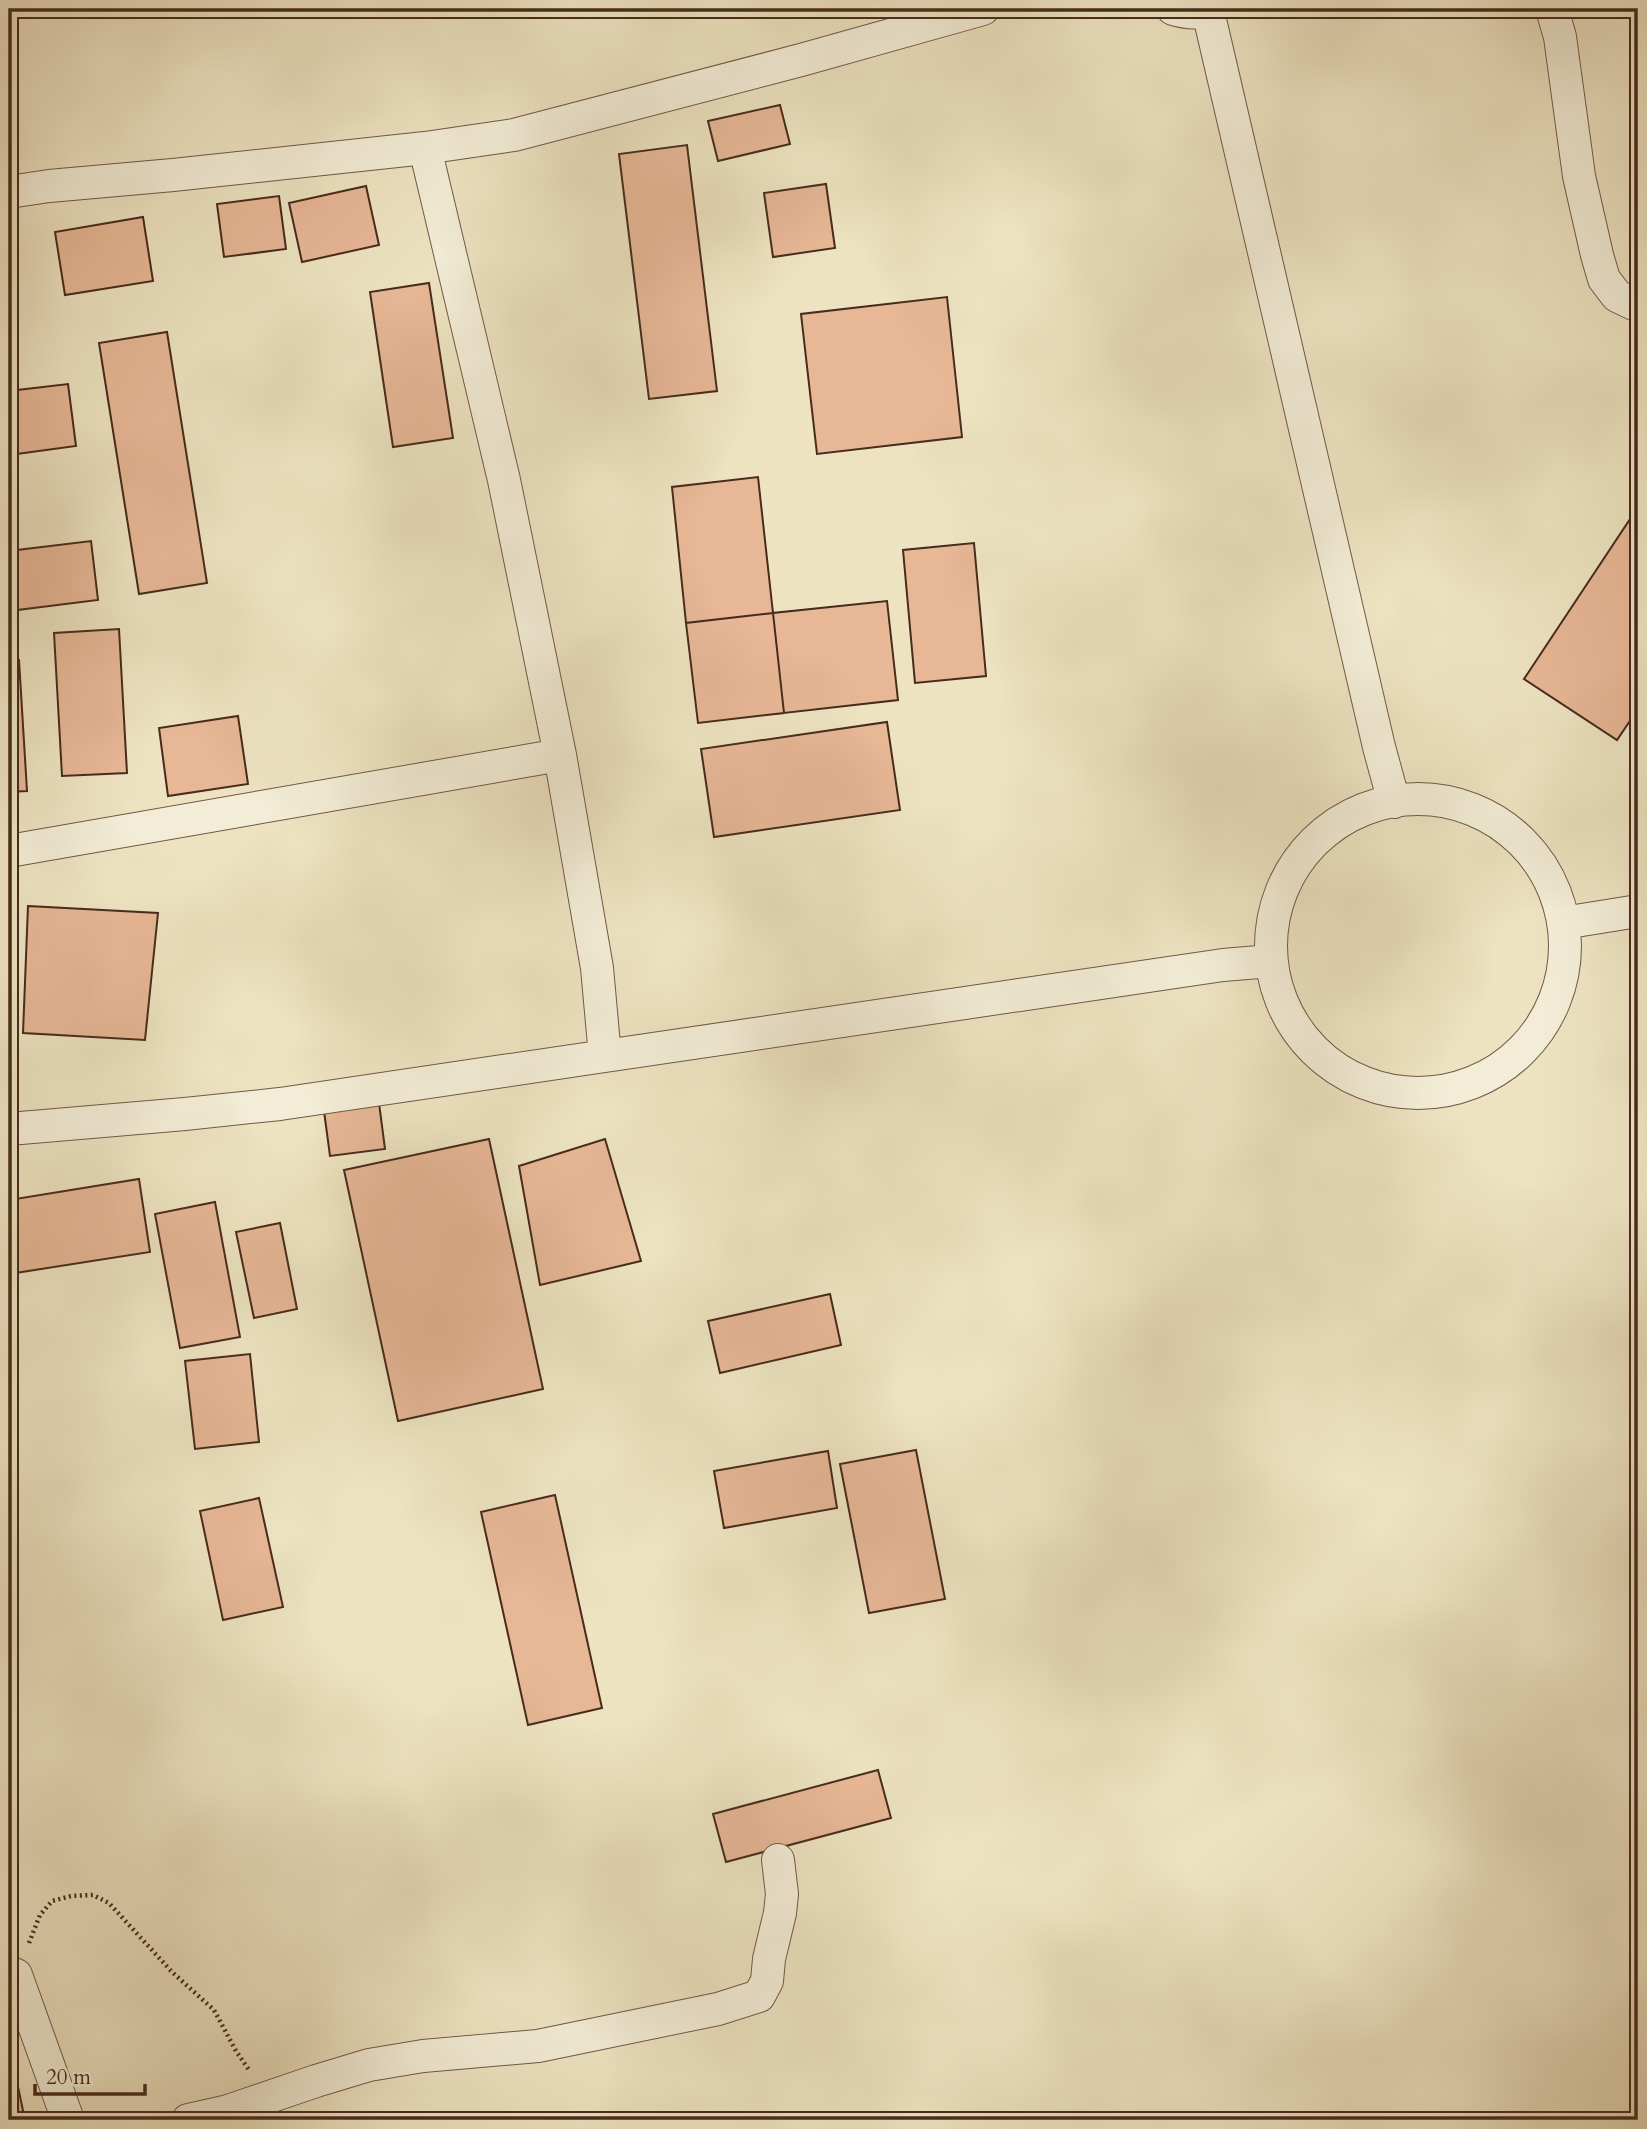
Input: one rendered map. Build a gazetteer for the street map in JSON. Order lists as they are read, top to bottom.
{
  "scale_bar": "20 m"
}
